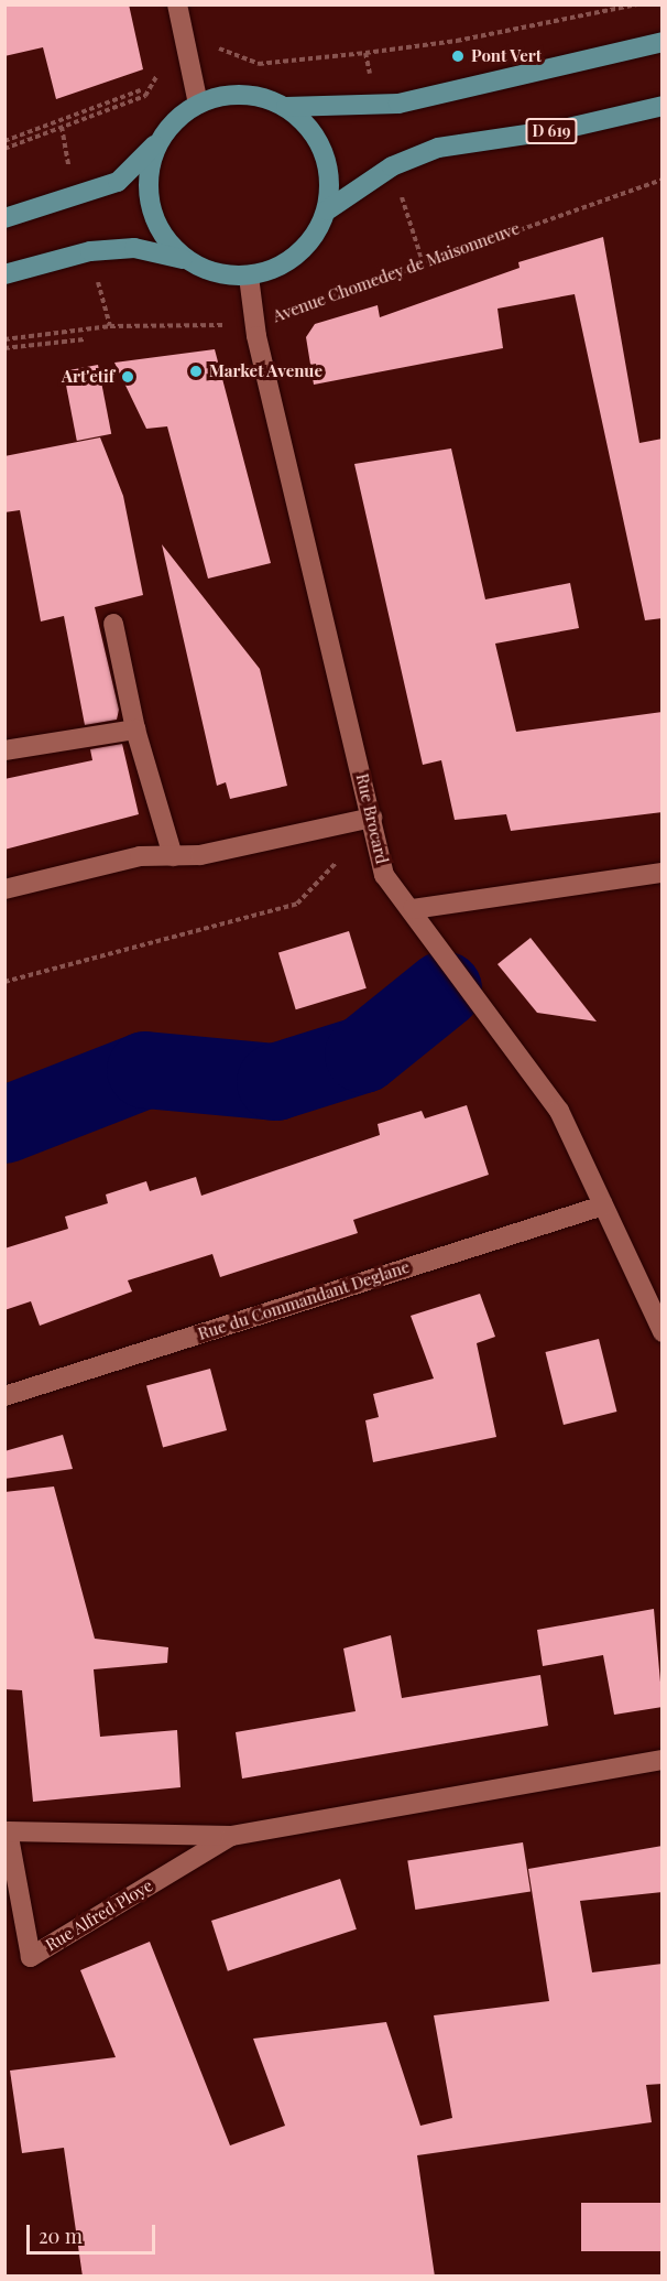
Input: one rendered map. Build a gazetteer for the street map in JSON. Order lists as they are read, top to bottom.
{
  "streets": {
    "main road": ["D 619"],
    "street": ["Rue Brocard", "Rue du Commandant Deglane", "Rue Alfred Ploye"],
    "path": ["Avenue Chomedey de Maisonneuve"]
  },
  "crossings": [
    ["D 619", "Rue Brocard"],
    ["Avenue Chomedey de Maisonneuve", "Rue Brocard"],
    ["Rue Brocard", "Rue du Commandant Deglane"]
  ],
  "places": ["Pont Vert", "Market Avenue", "Art'etif"],
  "scale_bar": "20 m"
}
